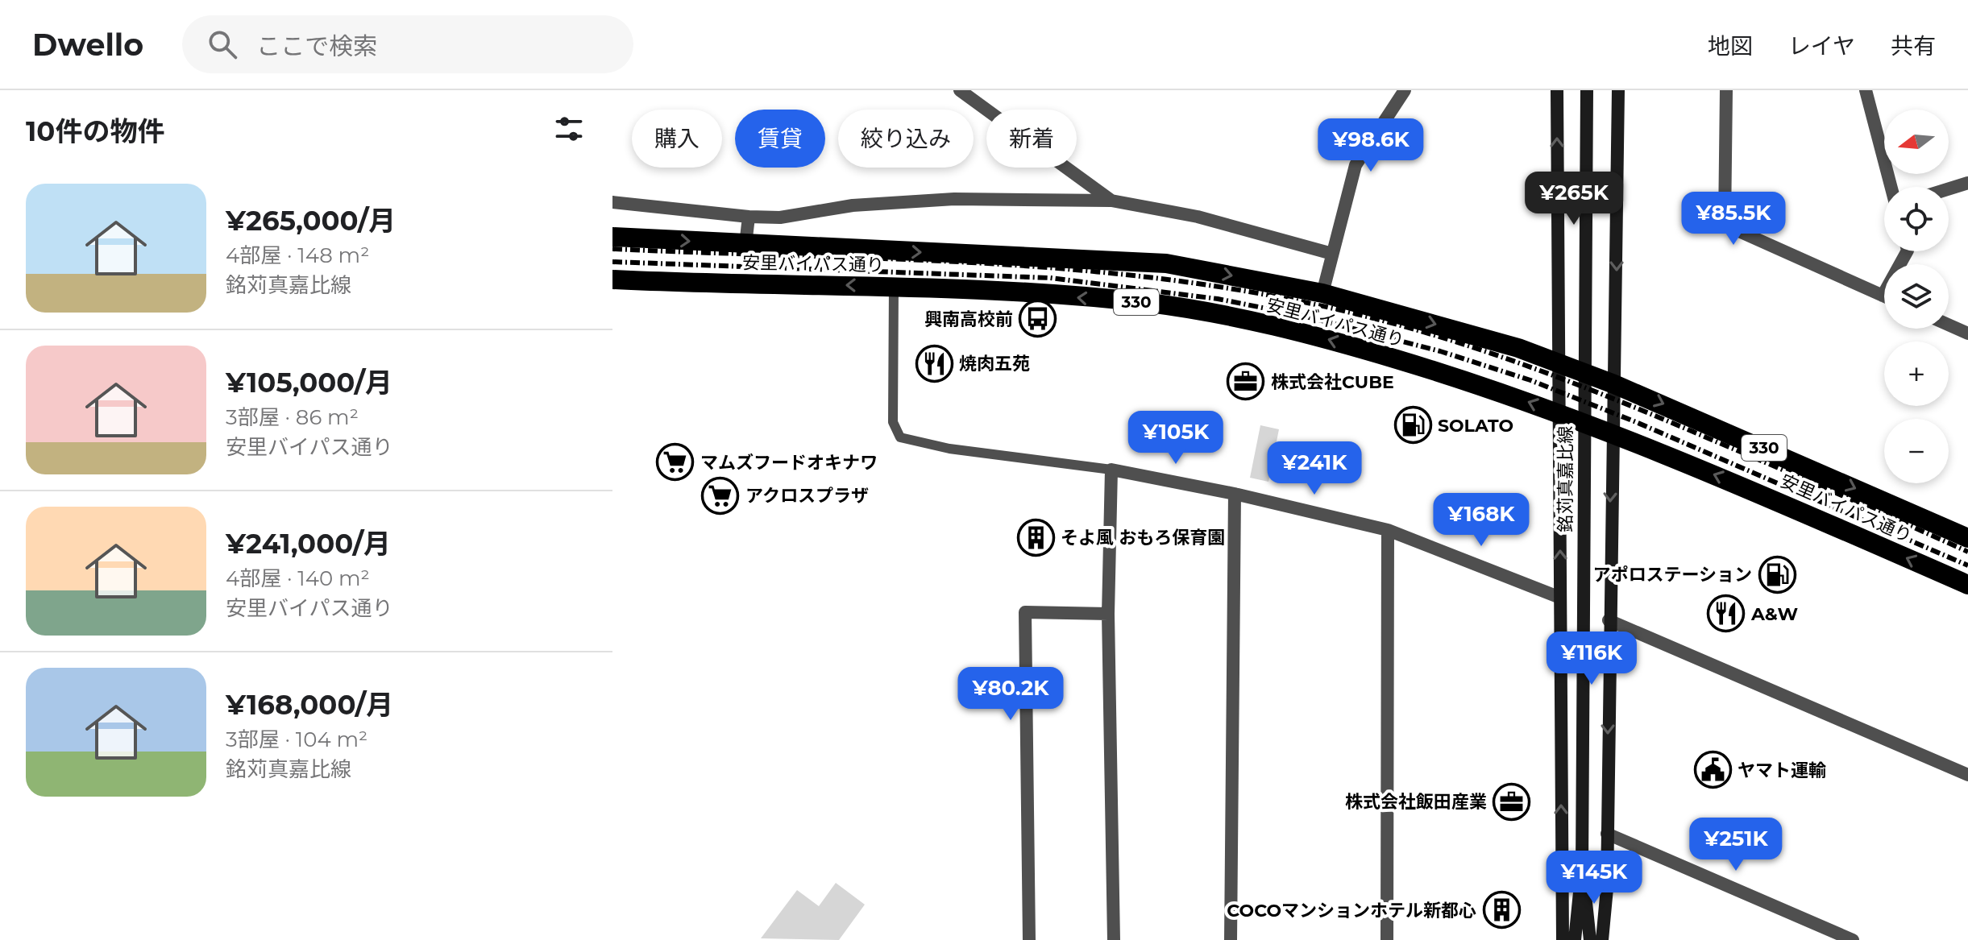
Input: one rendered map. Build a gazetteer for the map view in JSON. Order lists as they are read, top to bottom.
{
  "streets": {
    "highway": ["安里バイパス通り", "330"],
    "street": ["銘苅真嘉比線"]
  },
  "places": {
    "bus stop": ["興南高校前"],
    "restaurant": ["焼肉五苑", "A&W"],
    "office": ["株式会社CUBE", "株式会社飯田産業"],
    "fuel station": ["SOLATO", "アポロステーション"],
    "supermarket": ["マムズフードオキナワ", "アクロスプラザ"],
    "building": ["そよ風 おもろ保育園", "COCOマンションホテル新都心"],
    "public building": ["ヤマト運輸"]
  },
  "north": "left",
  "page": {
    "header": "Dwello",
    "search": "ここで検索",
    "nav": ["地図", "レイヤ", "共有"],
    "heading": "10件の物件",
    "map_buttons": ["+", "−"],
    "chip": [
      "購入",
      "賃貸",
      "絞り込み",
      "新着"
    ],
    "price": [
      "¥98.6K",
      "¥265K",
      "¥85.5K",
      "¥105K",
      "¥241K",
      "¥168K",
      "¥116K",
      "¥80.2K",
      "¥251K",
      "¥145K"
    ],
    "list": [
      {
        "name": "¥265,000/月",
        "note": "4部屋 · 148 m² · 銘苅真嘉比線"
      },
      {
        "name": "¥105,000/月",
        "note": "3部屋 · 86 m² · 安里バイパス通り"
      },
      {
        "name": "¥241,000/月",
        "note": "4部屋 · 140 m² · 安里バイパス通り"
      },
      {
        "name": "¥168,000/月",
        "note": "3部屋 · 104 m² · 銘苅真嘉比線"
      }
    ]
  }
}
